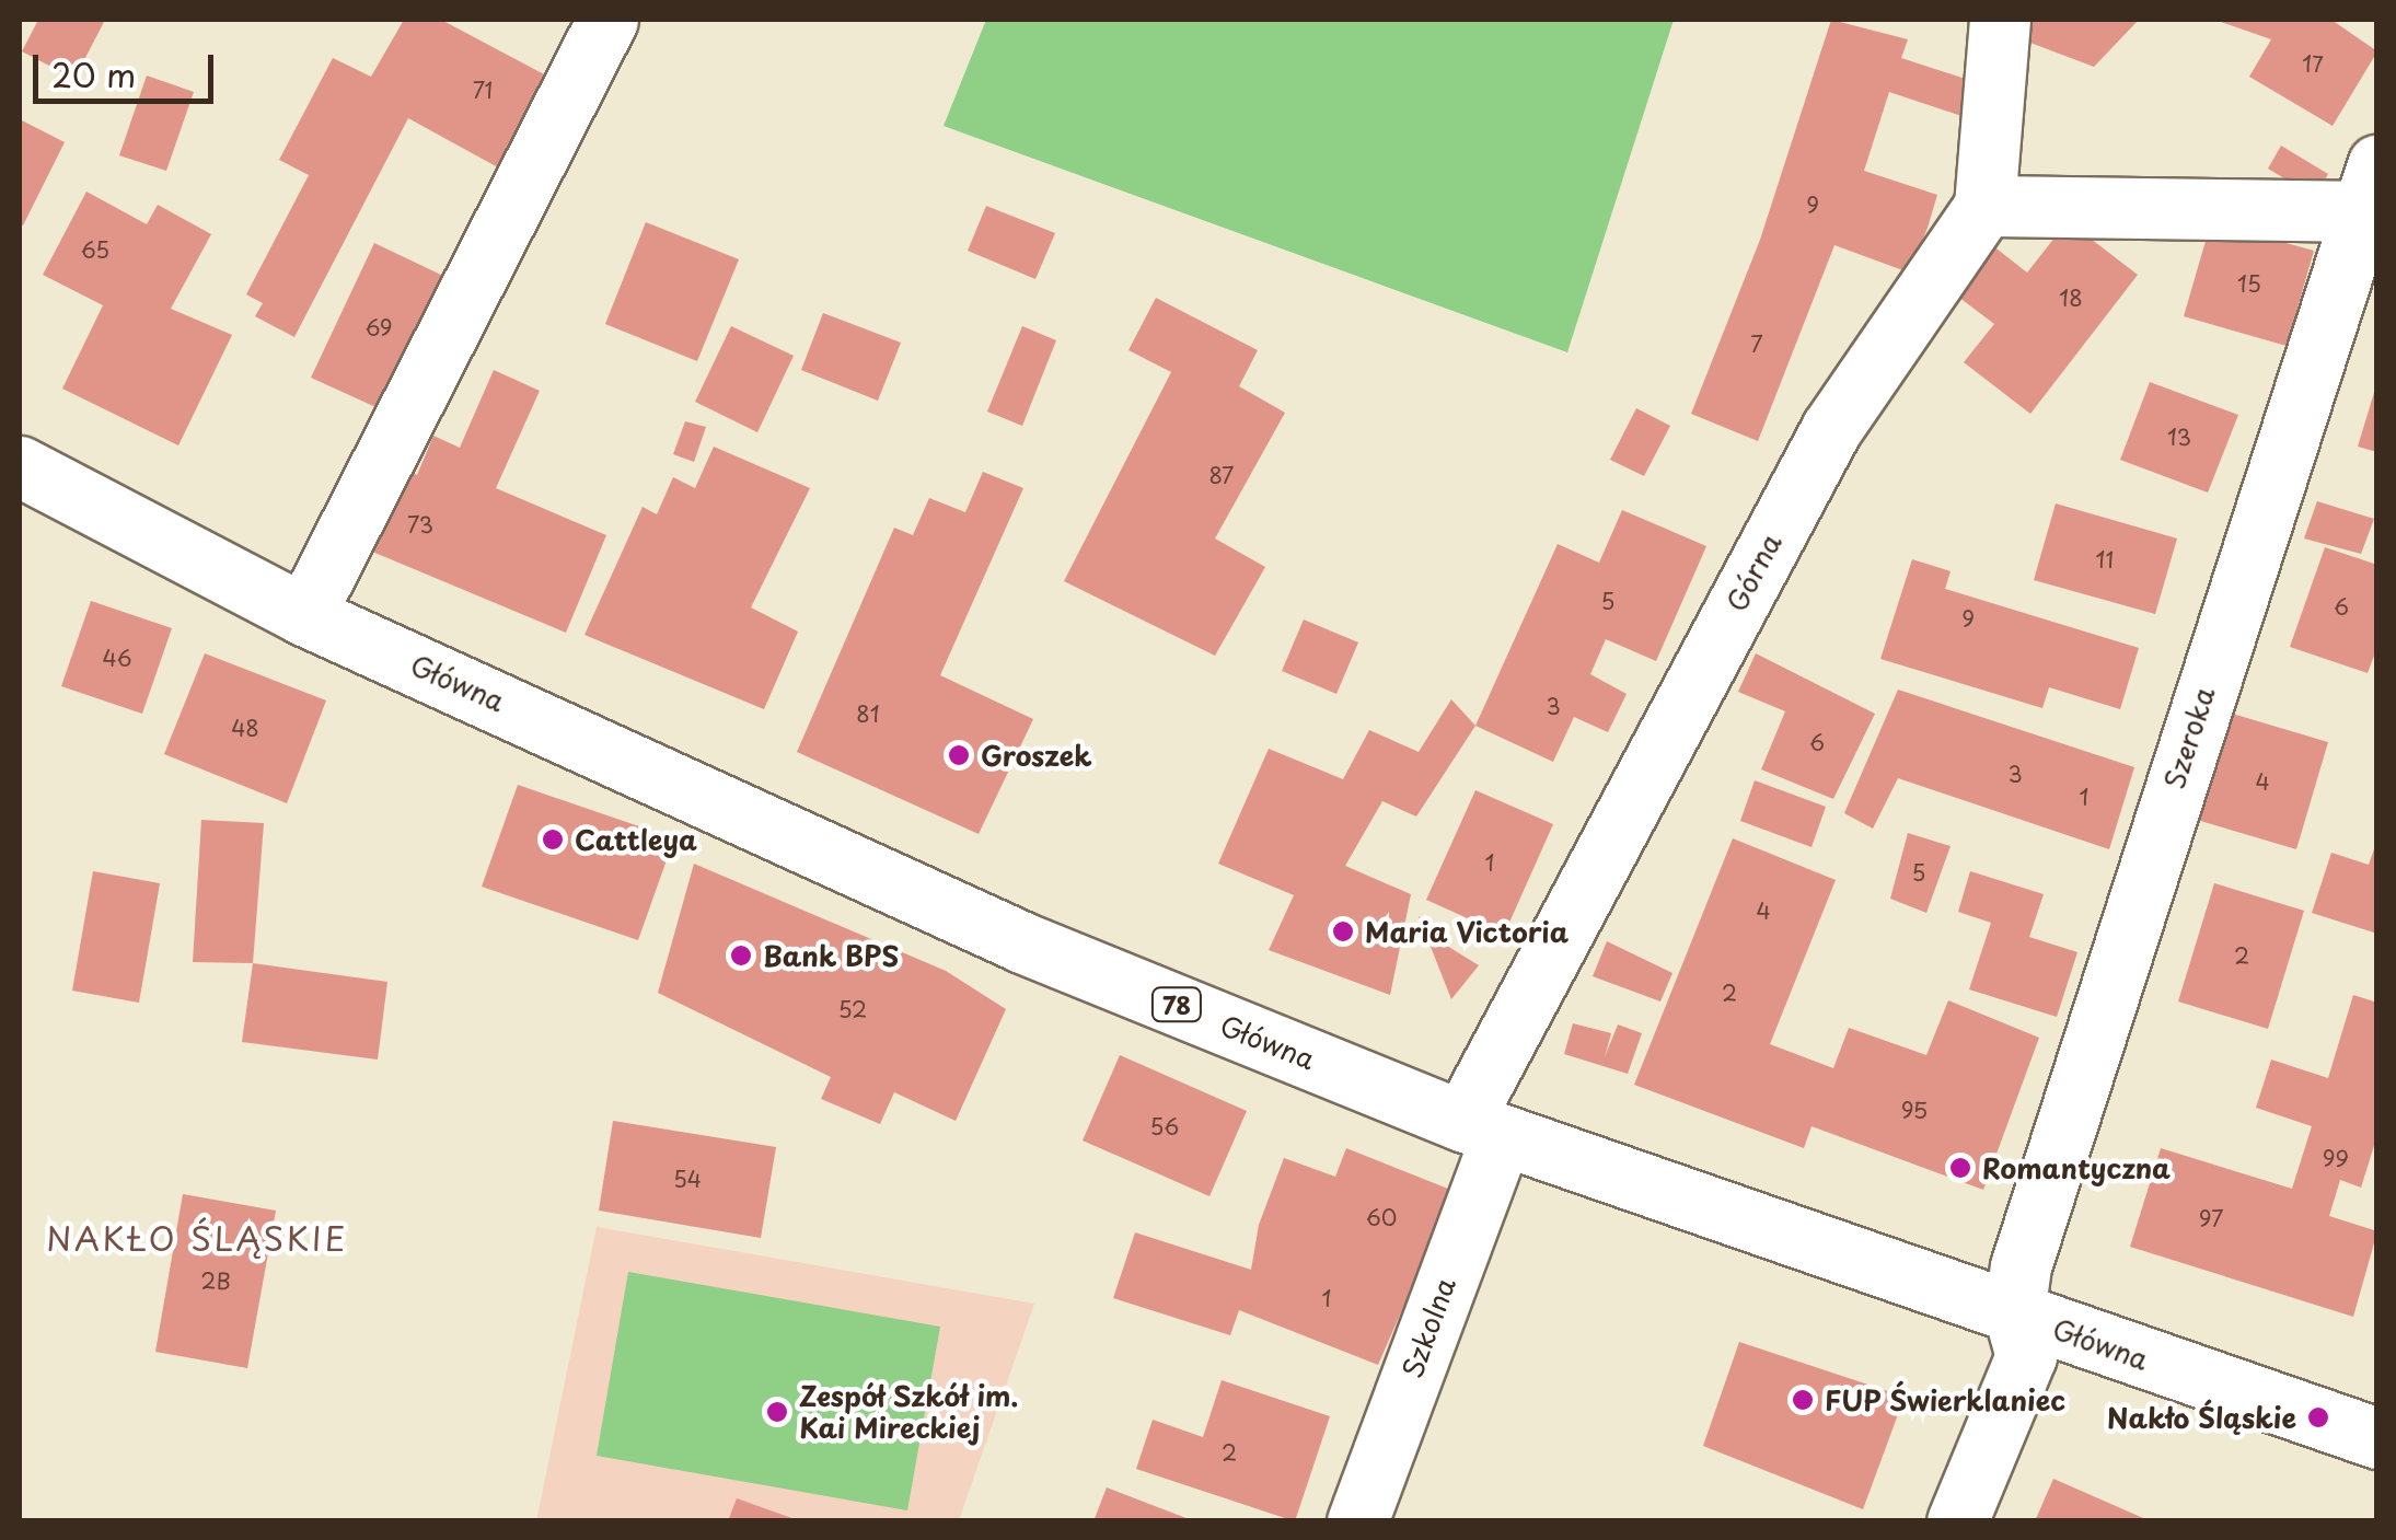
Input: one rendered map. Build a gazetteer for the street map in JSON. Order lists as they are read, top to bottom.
{
  "streets": {
    "street": [
      "Górna",
      "Główna",
      "Szeroka",
      "78",
      "Szkolna"
    ]
  },
  "crossings": [
    ["Górna", "Główna"],
    ["Górna", "Szkolna"],
    ["Główna", "Szeroka"],
    ["Główna", "Szkolna"]
  ],
  "districts": ["NAKŁO ŚLĄSKIE"],
  "places": [
    "Groszek",
    "Cattleya",
    "Maria Victoria",
    "Bank BPS",
    "Romantyczna",
    "FUP Świerklaniec",
    "Zespół Szkół im. Kai Mireckiej",
    "Nakło Śląskie"
  ],
  "house_numbers": [
    "17",
    "71",
    "9",
    "65",
    "15",
    "18",
    "69",
    "7",
    "13",
    "87",
    "73",
    "11",
    "5",
    "6",
    "9",
    "46",
    "3",
    "81",
    "48",
    "6",
    "3",
    "4",
    "1",
    "1",
    "5",
    "4",
    "2",
    "2",
    "52",
    "95",
    "56",
    "99",
    "54",
    "60",
    "97",
    "2B",
    "1",
    "2"
  ],
  "scale_bar": "20 m"
}
